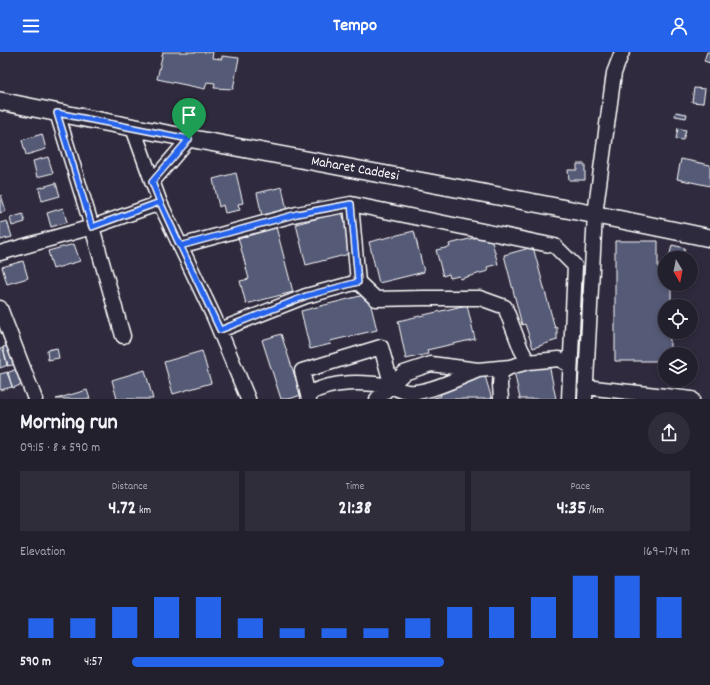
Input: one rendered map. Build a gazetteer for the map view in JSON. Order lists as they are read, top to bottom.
{
  "streets": {
    "street": ["Maharet Caddesi"]
  },
  "north": "bottom",
  "page": {
    "header": "Tempo",
    "heading": ["Morning run", "09:15 · 8 × 590 m"],
    "stats": [
      ["Distance", "4.72 km"],
      ["Time", "21:38"],
      ["Pace", "4:35 /km"]
    ],
    "chart": ["Elevation", "169–174 m"],
    "list": [
      {
        "name": "590 m",
        "note": "4:57"
      }
    ]
  }
}
